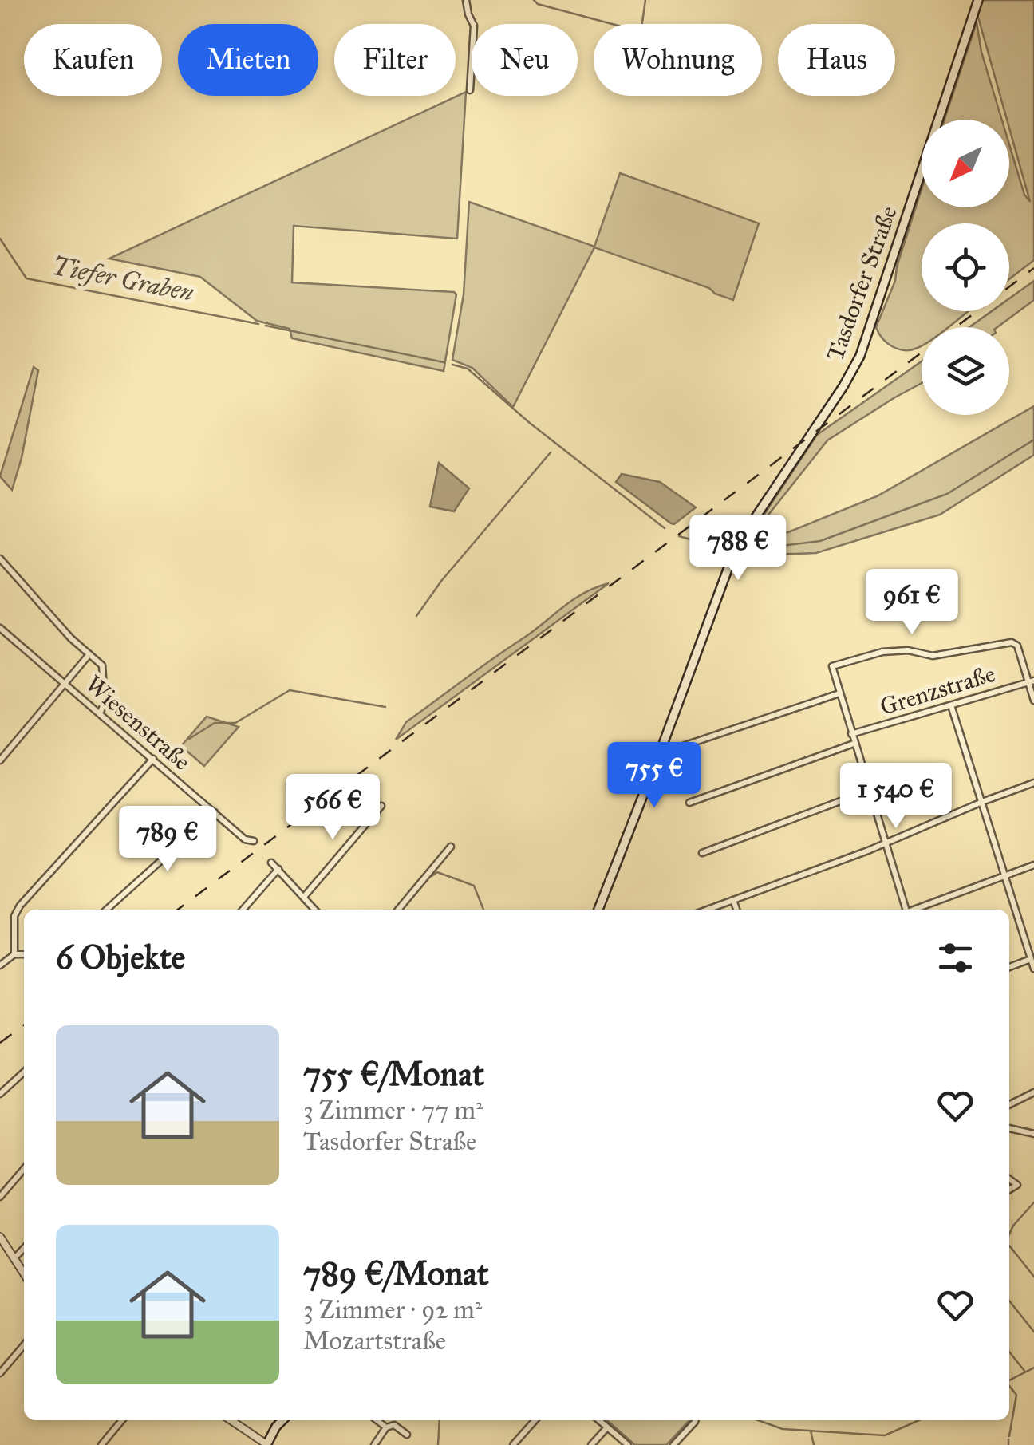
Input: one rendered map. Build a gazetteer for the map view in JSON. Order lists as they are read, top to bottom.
{
  "streets": {
    "main road": ["Tasdorfer Straße"],
    "street": ["Grenzstraße", "Wiesenstraße"]
  },
  "water": ["Tiefer Graben"],
  "north": "bottom left",
  "page": {
    "chip": [
      "Kaufen",
      "Mieten",
      "Filter",
      "Neu",
      "Wohnung",
      "Haus"
    ],
    "price": [
      "788 €",
      "961 €",
      "755 €",
      "1 540 €",
      "566 €",
      "789 €"
    ],
    "heading": "6 Objekte",
    "list": [
      {
        "name": "755 €/Monat",
        "note": "3 Zimmer · 77 m² · Tasdorfer Straße"
      },
      {
        "name": "789 €/Monat",
        "note": "3 Zimmer · 92 m² · Mozartstraße"
      }
    ]
  }
}
